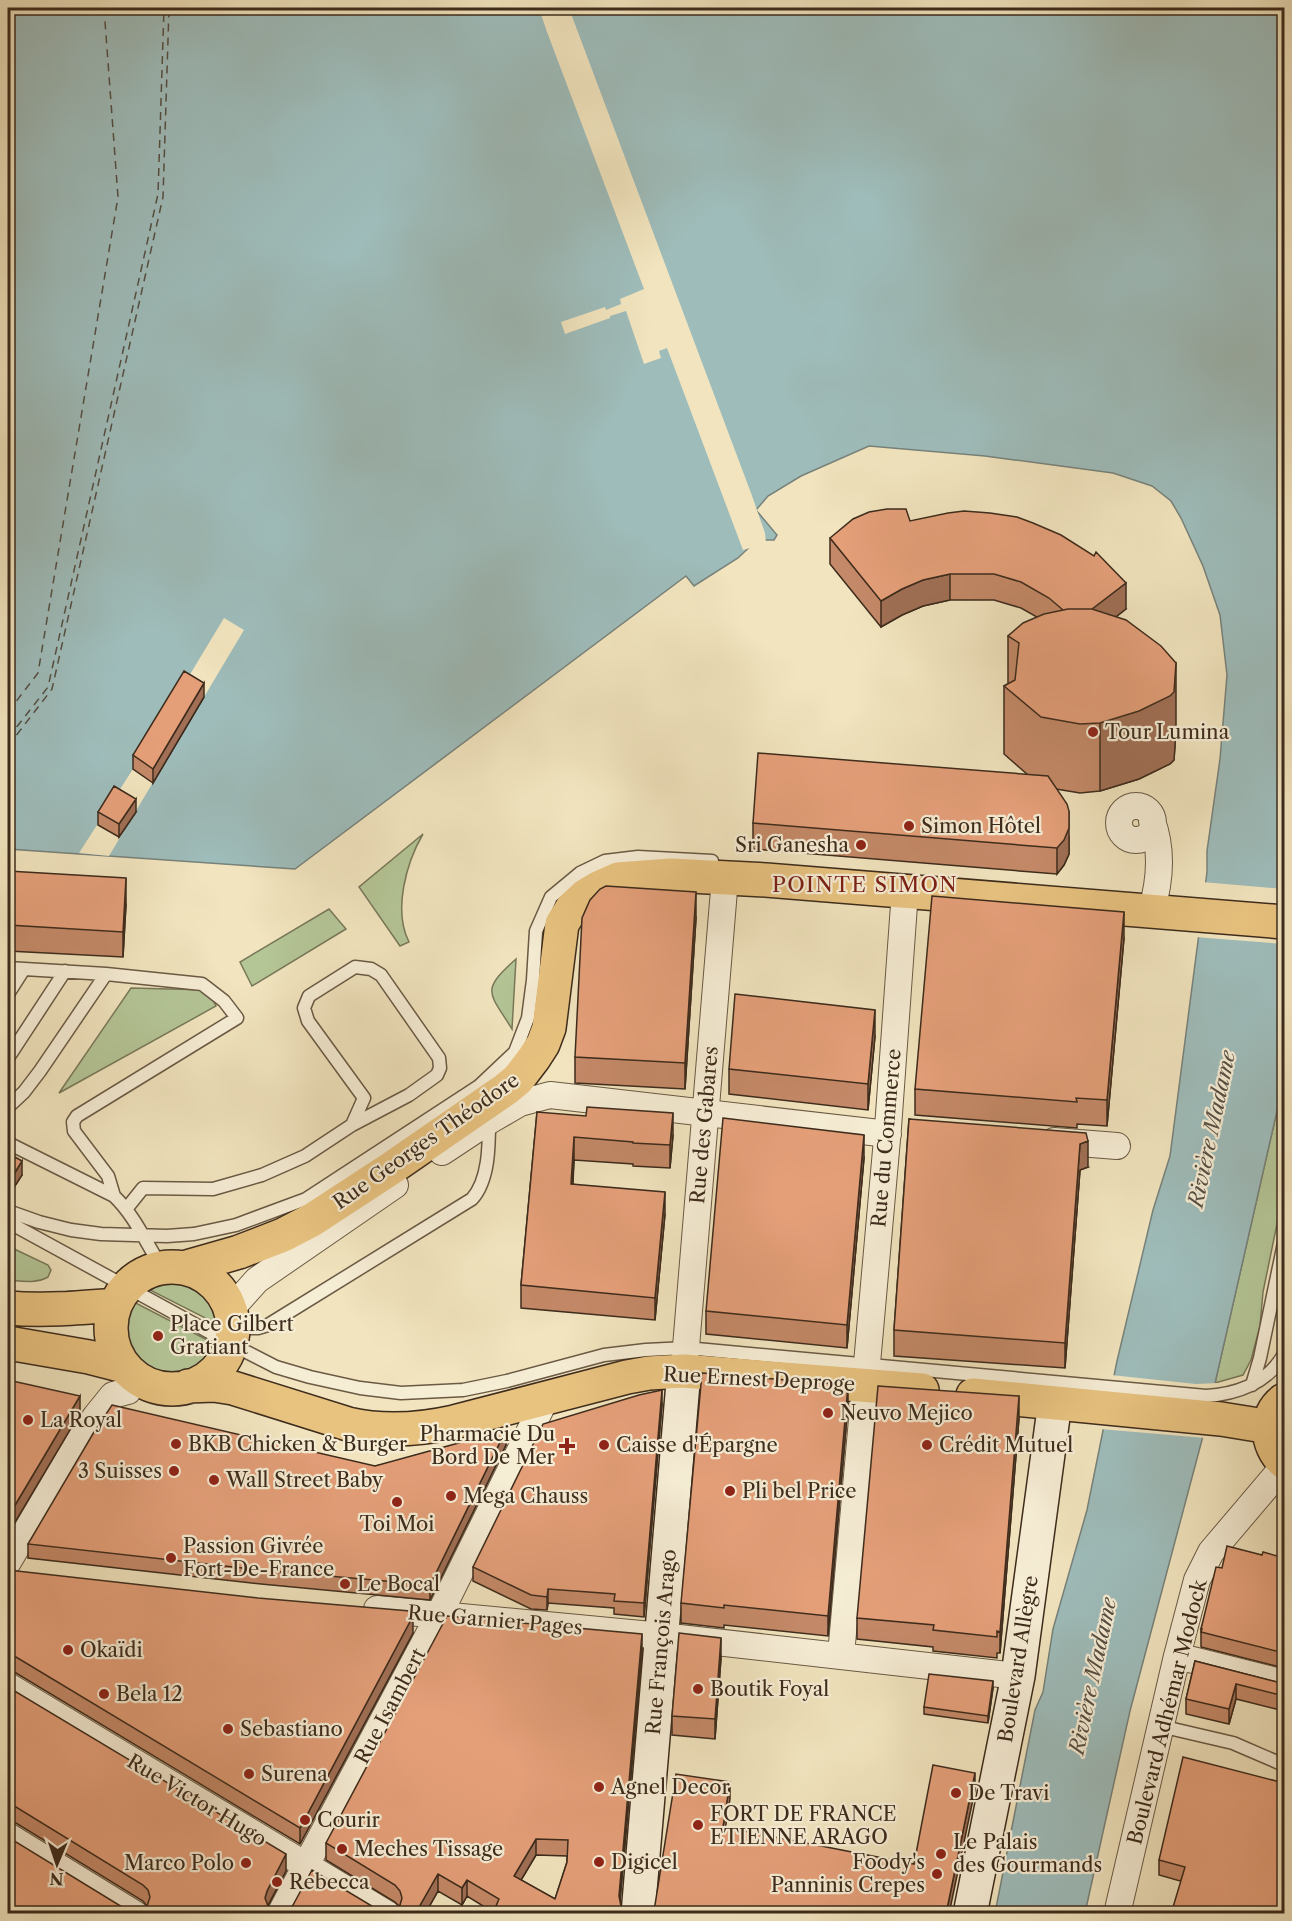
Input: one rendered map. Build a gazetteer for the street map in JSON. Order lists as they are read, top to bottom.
{
  "streets": {
    "main road": [
      "Rue Georges Théodore",
      "Rue Ernest Deproge",
      "Rue François Arago",
      "Boulevard Allègre"
    ],
    "street": [
      "Rue des Gabares",
      "Rue du Commerce",
      "Rue Garnier Pages",
      "Rue Isambert",
      "Boulevard Adhémar Modock",
      "Rue Victor Hugo"
    ]
  },
  "crossings": [
    ["Rue des Gabares", "Rue Georges Théodore"],
    ["Rue des Gabares", "Rue Ernest Deproge"],
    ["Rue des Gabares", "Rue François Arago"],
    ["Rue du Commerce", "Rue Georges Théodore"],
    ["Rue du Commerce", "Rue Ernest Deproge"],
    ["Rue du Commerce", "Rue Garnier Pages"],
    ["Rue Ernest Deproge", "Rue François Arago"],
    ["Rue Ernest Deproge", "Boulevard Allègre"],
    ["Rue Ernest Deproge", "Rue Isambert"],
    ["Rue Garnier Pages", "Rue François Arago"],
    ["Rue Garnier Pages", "Boulevard Allègre"],
    ["Rue Garnier Pages", "Rue Isambert"],
    ["Rue Isambert", "Rue Victor Hugo"]
  ],
  "districts": ["POINTE SIMON"],
  "water": ["Rivière Madame"],
  "places": {
    "other": [
      "Tour Lumina",
      "Simon Hôtel",
      "Sri Ganesha",
      "Place Gilbert Gratiant",
      "Neuvo Mejico",
      "La Royal",
      "BKB Chicken & Burger",
      "Caisse d'Épargne",
      "Crédit Mutuel",
      "3 Suisses",
      "Wall Street Baby",
      "Pli bel Price",
      "Mega Chauss",
      "Toi Moi",
      "Passion Givrée Fort-De-France",
      "Le Bocal",
      "Okaïdi",
      "Boutik Foyal",
      "Bela 12",
      "Sebastiano",
      "Surena",
      "Agnel Decor",
      "De Travi",
      "Courir",
      "FORT DE FRANCE ETIENNE ARAGO",
      "Meches Tissage",
      "Le Palais des Gourmands",
      "Digicel",
      "Marco Polo",
      "Foody's Panninis Crepes",
      "Rebecca"
    ],
    "health": ["Pharmacie Du Bord De Mer"]
  },
  "north": "bottom"
}
